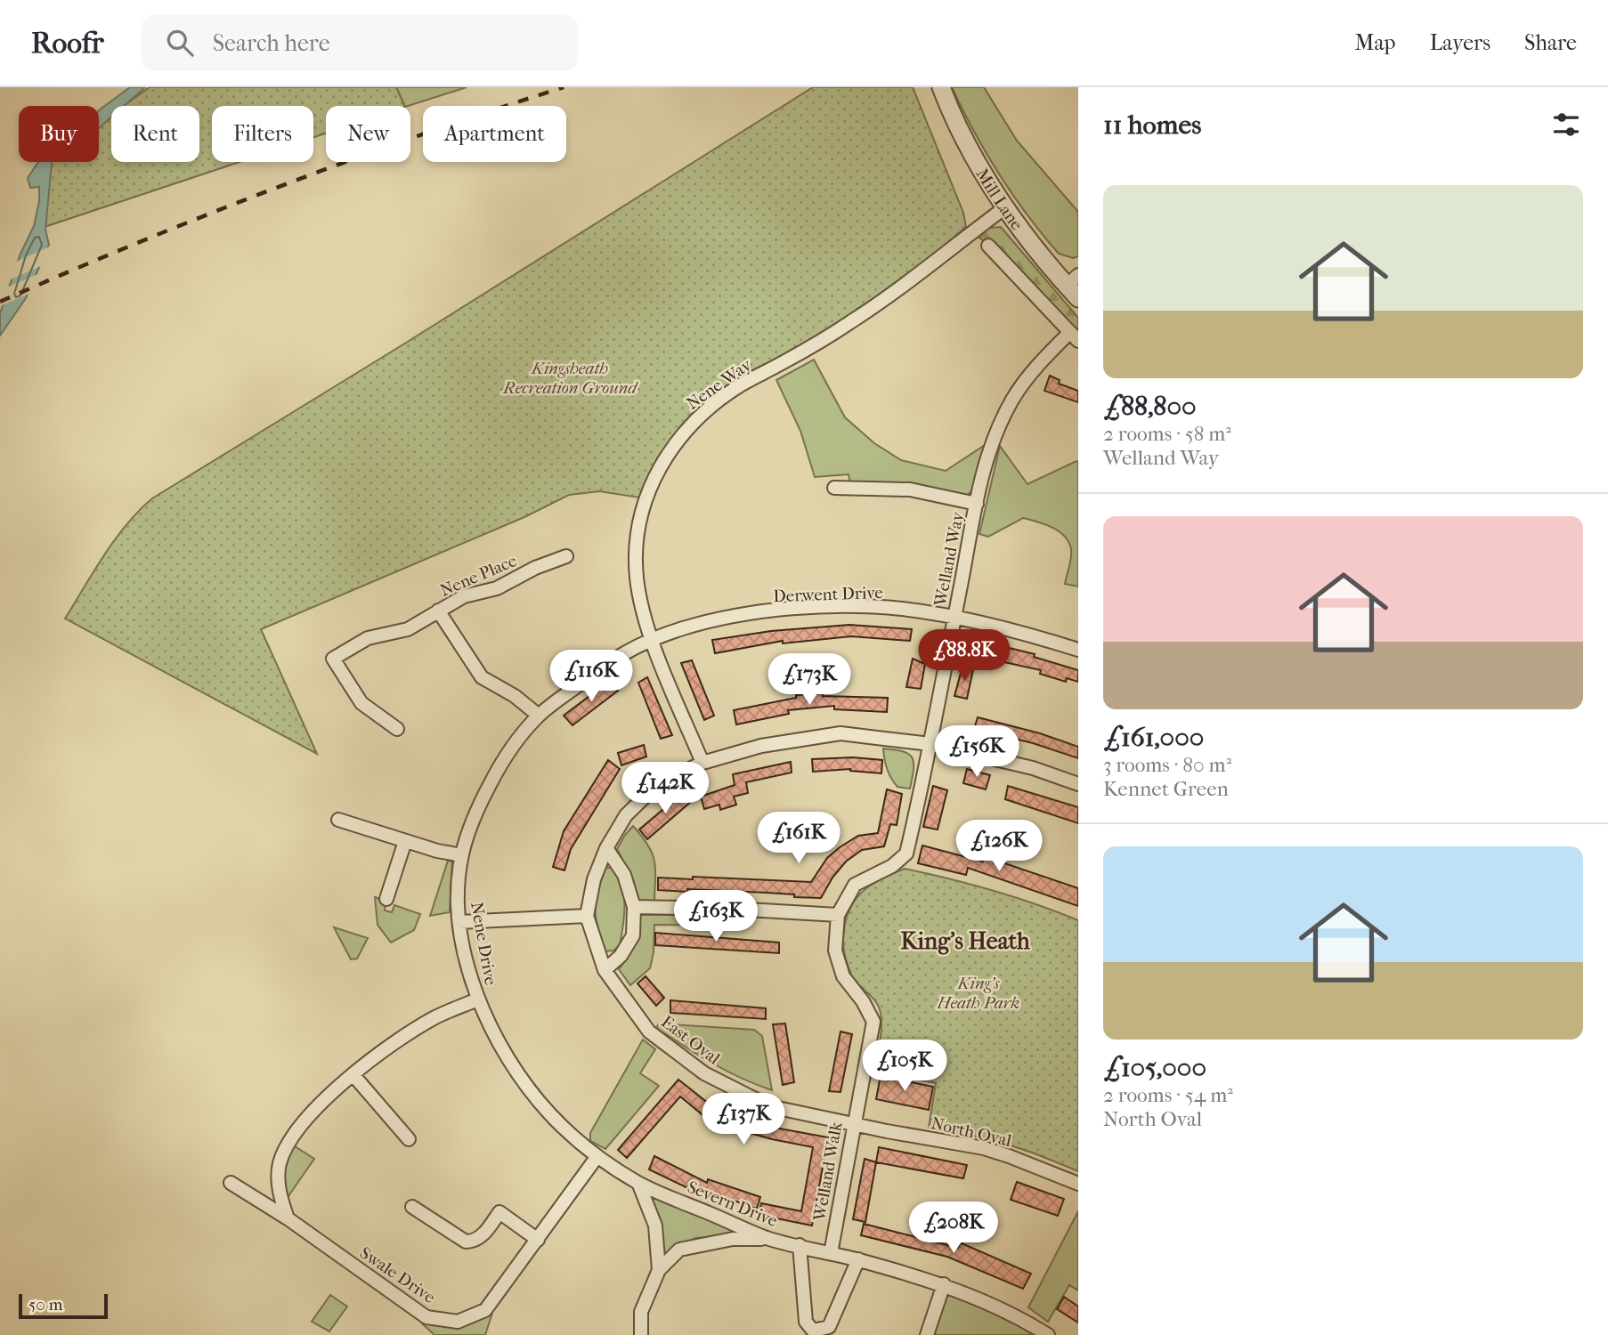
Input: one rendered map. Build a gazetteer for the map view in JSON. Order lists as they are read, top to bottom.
{
  "streets": {
    "street": [
      "Mill Lane",
      "Nene Way",
      "Welland Way",
      "Nene Place",
      "Derwent Drive",
      "Nene Drive",
      "East Oval",
      "North Oval",
      "Welland Walk",
      "Severn Drive",
      "Swale Drive"
    ]
  },
  "crossings": [
    ["Mill Lane", "Nene Way"],
    ["Nene Way", "Derwent Drive"],
    ["Nene Way", "Nene Drive"],
    ["Nene Way", "East Oval"],
    ["Welland Way", "Derwent Drive"],
    ["Welland Way", "East Oval"],
    ["Welland Way", "Welland Walk"],
    ["Nene Place", "Nene Drive"],
    ["Derwent Drive", "Nene Drive"],
    ["Nene Drive", "Severn Drive"],
    ["East Oval", "North Oval"],
    ["East Oval", "Welland Walk"],
    ["North Oval", "Welland Walk"],
    ["Welland Walk", "Severn Drive"],
    ["Severn Drive", "Swale Drive"]
  ],
  "districts": ["King's Heath"],
  "parks": ["Kingsheath Recreation Ground", "King's Heath Park"],
  "scale_bar": "50 m",
  "page": {
    "header": "Roofr",
    "search": "Search here",
    "nav": ["Map", "Layers", "Share"],
    "heading": "11 homes",
    "chip": [
      "Buy",
      "Rent",
      "Filters",
      "New",
      "Apartment"
    ],
    "list": [
      {
        "name": "£88,800",
        "note": "2 rooms · 58 m² · Welland Way"
      },
      {
        "name": "£161,000",
        "note": "3 rooms · 80 m² · Kennet Green"
      },
      {
        "name": "£105,000",
        "note": "2 rooms · 54 m² · North Oval"
      }
    ],
    "price": [
      "£88.8K",
      "£116K",
      "£173K",
      "£156K",
      "£142K",
      "£161K",
      "£126K",
      "£163K",
      "£105K",
      "£137K",
      "£208K"
    ],
    "scale": "50 m"
  }
}
